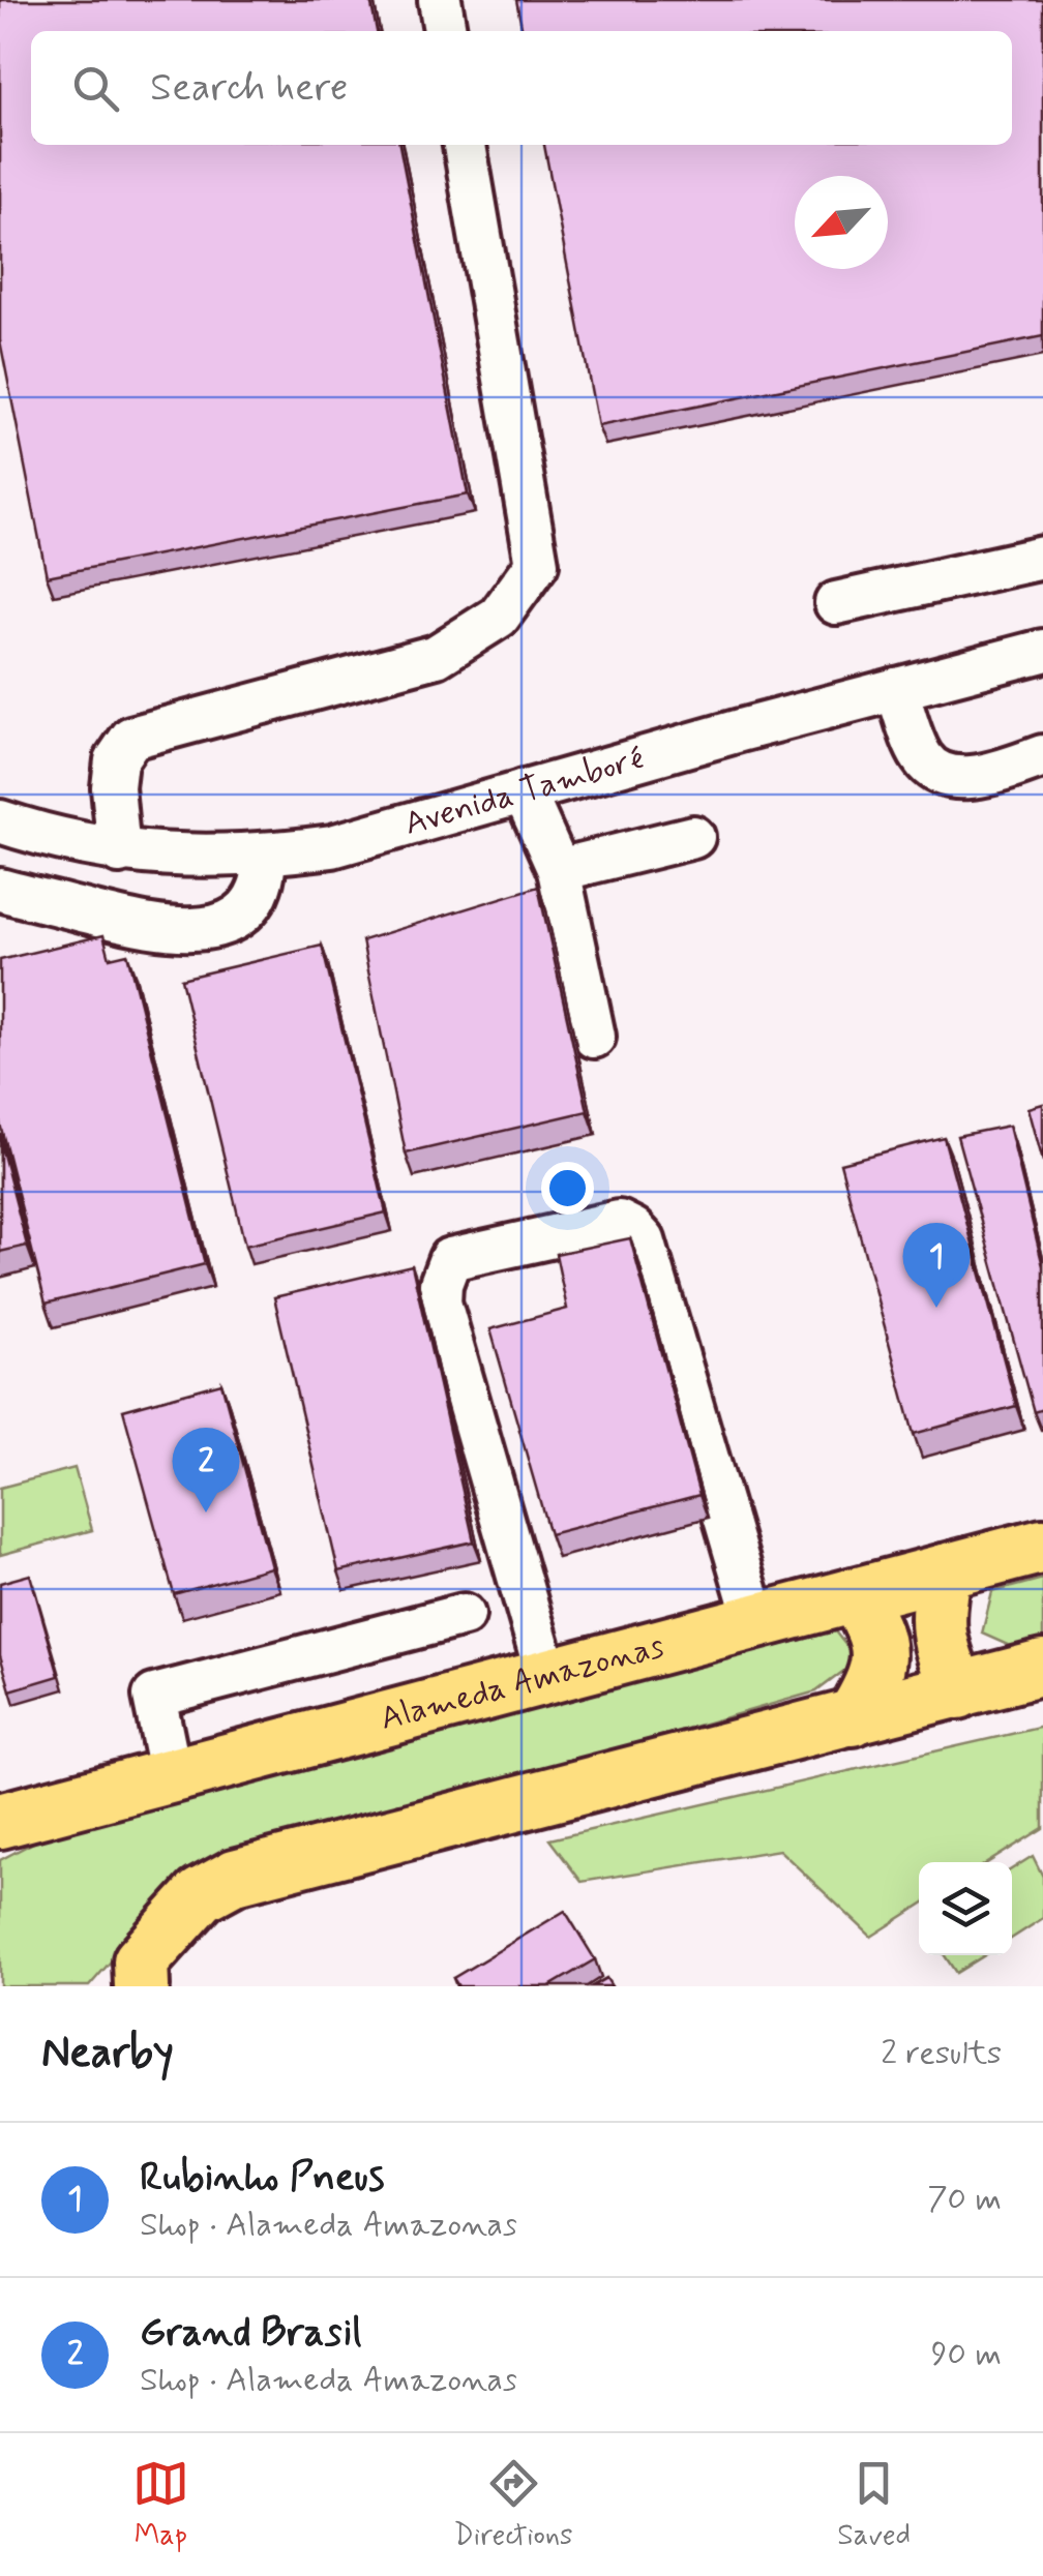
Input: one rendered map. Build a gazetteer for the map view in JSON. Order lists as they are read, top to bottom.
{
  "streets": {
    "main road": ["Alameda Amazonas"],
    "street": ["Avenida Tamboré"]
  },
  "north": "bottom left",
  "page": {
    "search": "Search here",
    "pins": ["1", "2"],
    "heading": ["Nearby", "2 results"],
    "list": [
      {
        "mark": "1",
        "name": "Rubinho Pneus",
        "note": "Shop · Alameda Amazonas",
        "value": "70 m"
      },
      {
        "mark": "2",
        "name": "Grand Brasil",
        "note": "Shop · Alameda Amazonas",
        "value": "90 m"
      }
    ],
    "nav": ["Map", "Directions", "Saved"]
  }
}
